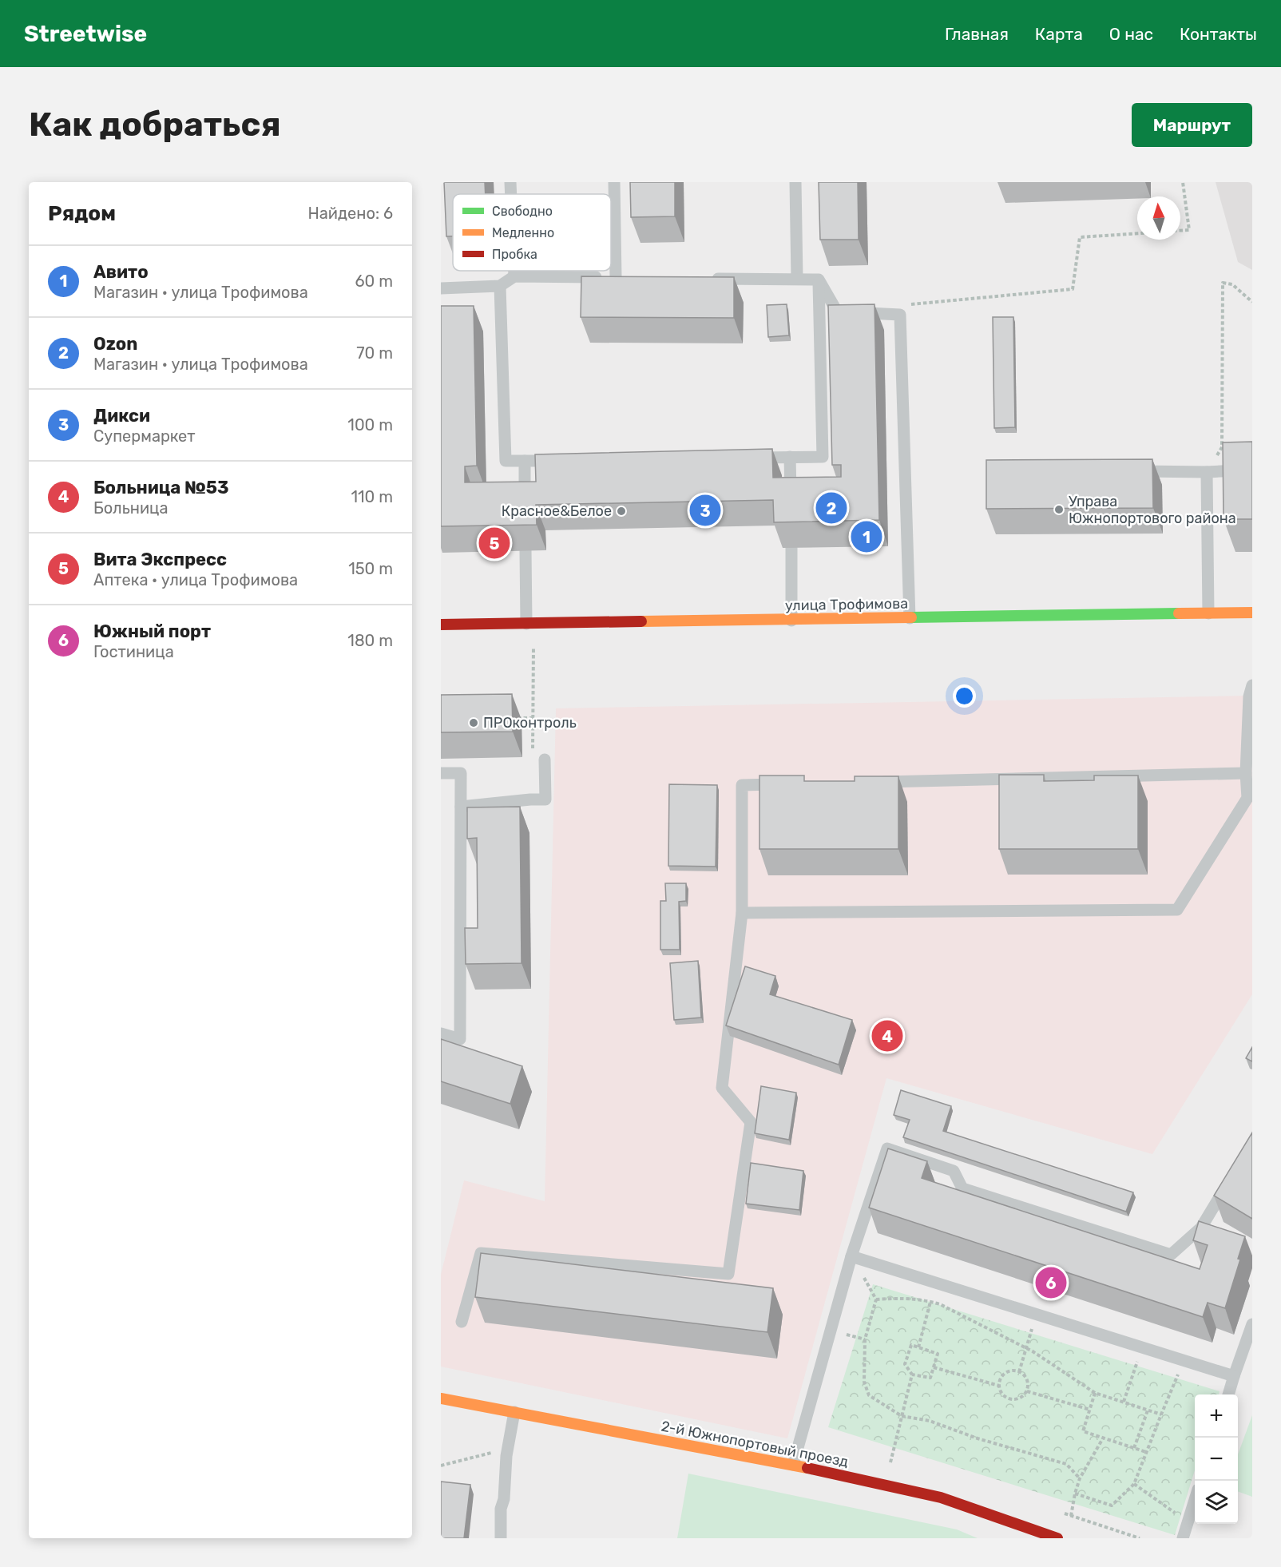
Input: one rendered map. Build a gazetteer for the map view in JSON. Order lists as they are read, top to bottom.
{
  "streets": {
    "main road": ["улица Трофимова", "2-й Южнопортовый проезд"]
  },
  "places": ["Управа Южнопортового района", "Красное&Белое", "ПРОконтроль"],
  "legend": ["Свободно", "Медленно", "Пробка"],
  "north": "top",
  "page": {
    "header": "Streetwise",
    "nav": [
      "Главная",
      "Карта",
      "О нас",
      "Контакты"
    ],
    "buttons": "Маршрут",
    "title": "Как добраться",
    "heading": ["Рядом", "Найдено: 6"],
    "list": [
      {
        "mark": "1",
        "name": "Авито",
        "note": "Магазин · улица Трофимова",
        "value": "60 m"
      },
      {
        "mark": "2",
        "name": "Ozon",
        "note": "Магазин · улица Трофимова",
        "value": "70 m"
      },
      {
        "mark": "3",
        "name": "Дикси",
        "note": "Супермаркет",
        "value": "100 m"
      },
      {
        "mark": "4",
        "name": "Больница №53",
        "note": "Больница",
        "value": "110 m"
      },
      {
        "mark": "5",
        "name": "Вита Экспресс",
        "note": "Аптека · улица Трофимова",
        "value": "150 m"
      },
      {
        "mark": "6",
        "name": "Южный порт",
        "note": "Гостиница",
        "value": "180 m"
      }
    ],
    "pins": [
      "2",
      "3",
      "1",
      "5",
      "4",
      "6"
    ],
    "map_buttons": ["+", "−"]
  }
}
